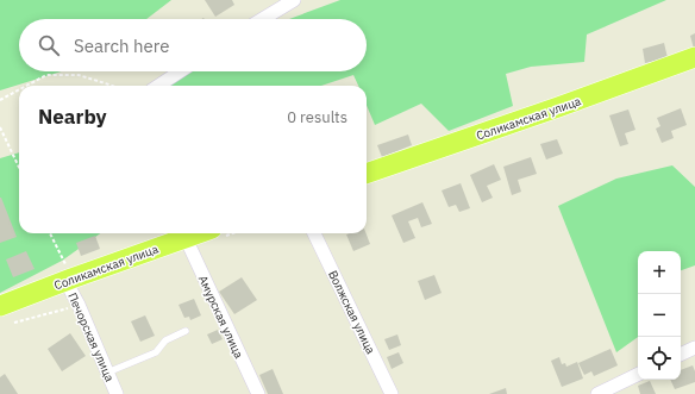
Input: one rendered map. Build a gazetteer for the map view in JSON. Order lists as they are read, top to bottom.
{
  "streets": {
    "main road": ["Соликамская улица"],
    "street": ["Волжская улица", "Амурская улица", "Печорская улица"]
  },
  "crossings": [
    ["Соликамская улица", "Амурская улица"],
    ["Соликамская улица", "Печорская улица"]
  ],
  "page": {
    "search": "Search here",
    "heading": ["Nearby", "0 results"],
    "map_buttons": ["+", "−"]
  }
}
